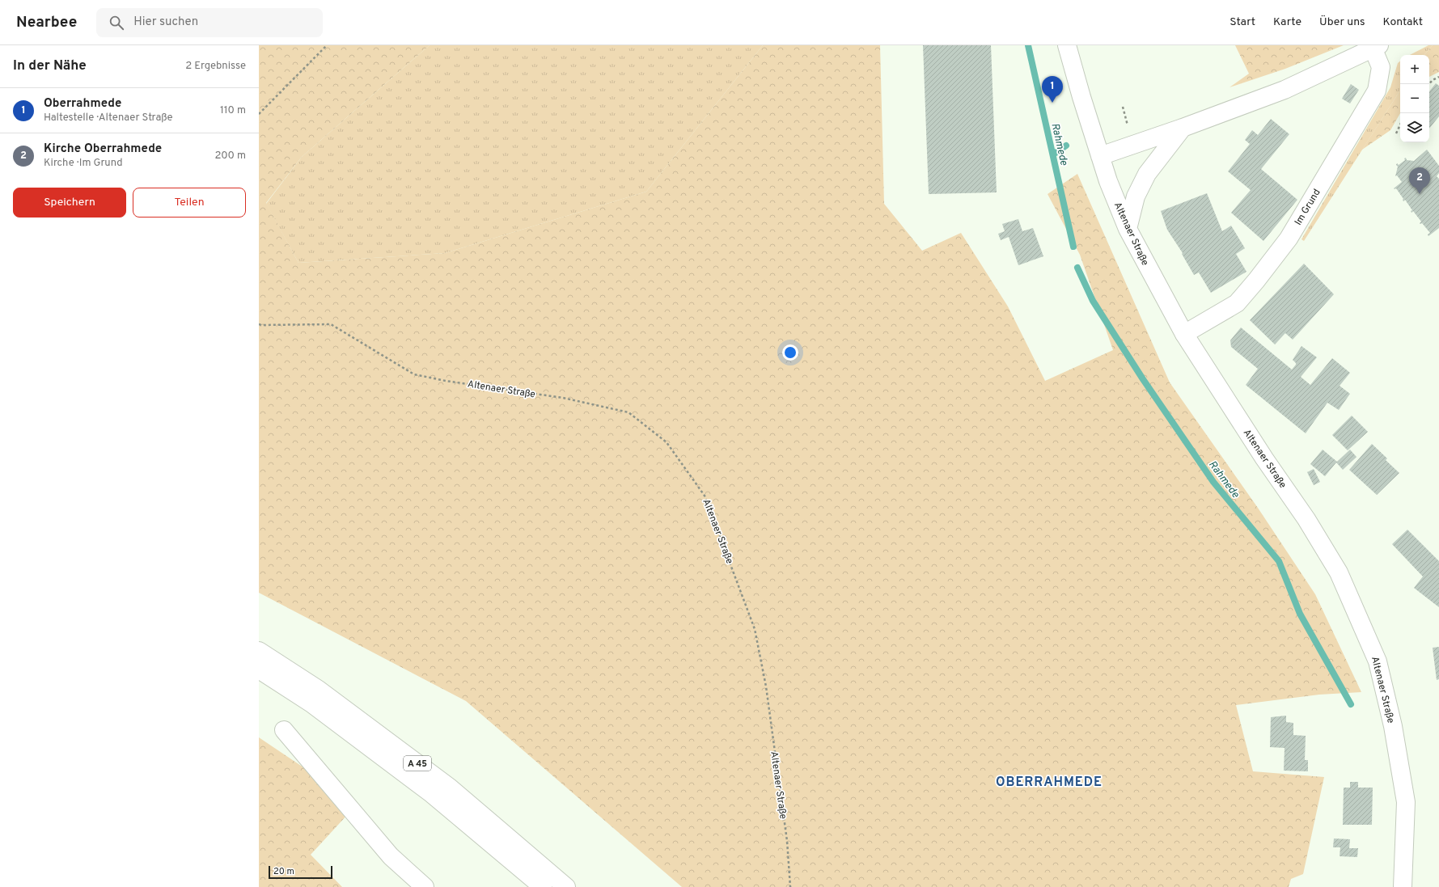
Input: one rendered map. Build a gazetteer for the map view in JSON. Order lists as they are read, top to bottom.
{
  "streets": {
    "main road": ["Im Grund", "Altenaer Straße", "A 45"]
  },
  "crossings": [
    ["Im Grund", "Altenaer Straße"]
  ],
  "districts": ["OBERRAHMEDE"],
  "water": ["Rahmede"],
  "scale_bar": "20 m",
  "page": {
    "header": "Nearbee",
    "search": "Hier suchen",
    "nav": [
      "Start",
      "Karte",
      "Über uns",
      "Kontakt"
    ],
    "heading": ["In der Nähe", "2 Ergebnisse"],
    "map_buttons": ["+", "−"],
    "pins": ["1", "2"],
    "list": [
      {
        "mark": "1",
        "name": "Oberrahmede",
        "note": "Haltestelle · Altenaer Straße",
        "value": "110 m"
      },
      {
        "mark": "2",
        "name": "Kirche Oberrahmede",
        "note": "Kirche · Im Grund",
        "value": "200 m"
      }
    ],
    "buttons": ["Speichern", "Teilen"],
    "scale": "20 m"
  }
}
